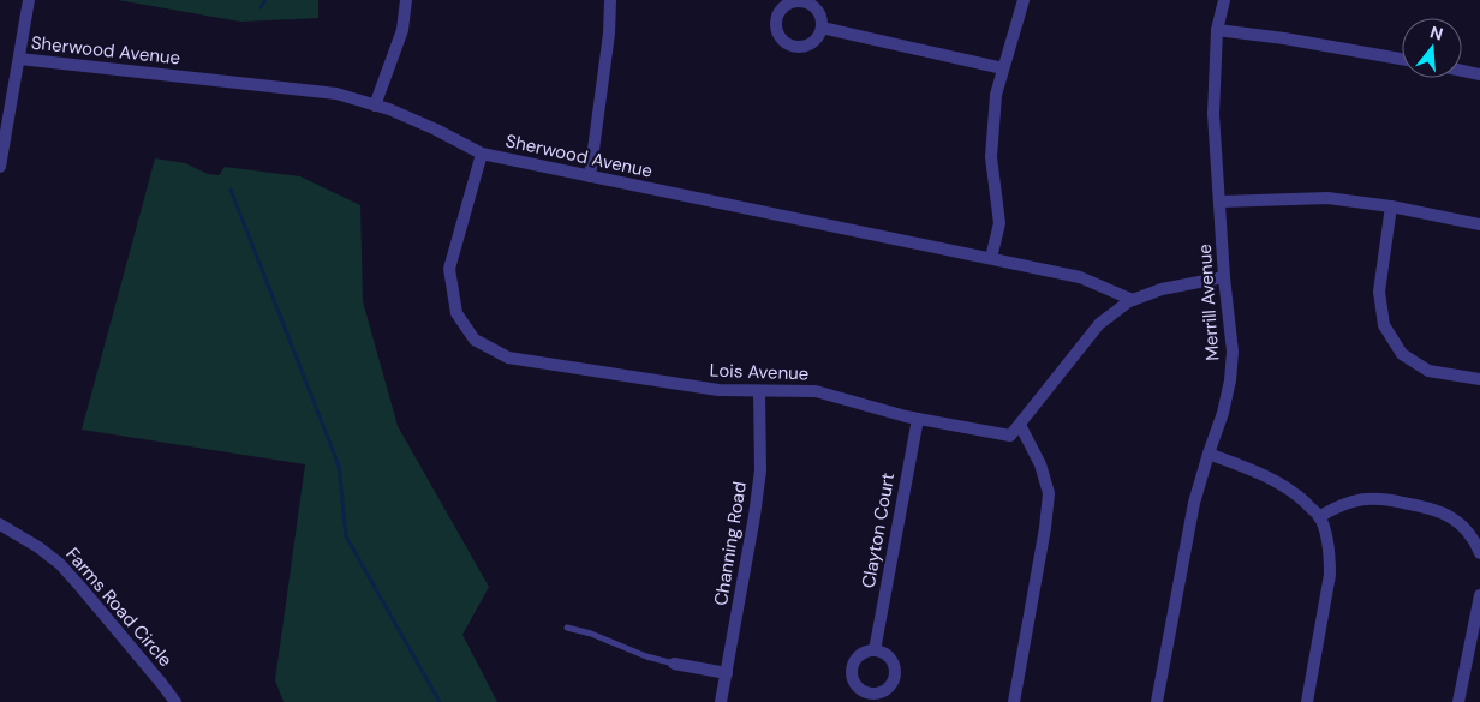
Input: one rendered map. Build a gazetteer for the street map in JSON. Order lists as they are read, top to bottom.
{
  "streets": {
    "street": [
      "Sherwood Avenue",
      "Merrill Avenue",
      "Lois Avenue",
      "Clayton Court",
      "Channing Road",
      "Farms Road Circle"
    ]
  },
  "crossings": [
    ["Sherwood Avenue", "Lois Avenue"],
    ["Lois Avenue", "Clayton Court"],
    ["Lois Avenue", "Channing Road"]
  ],
  "north": "top"
}
